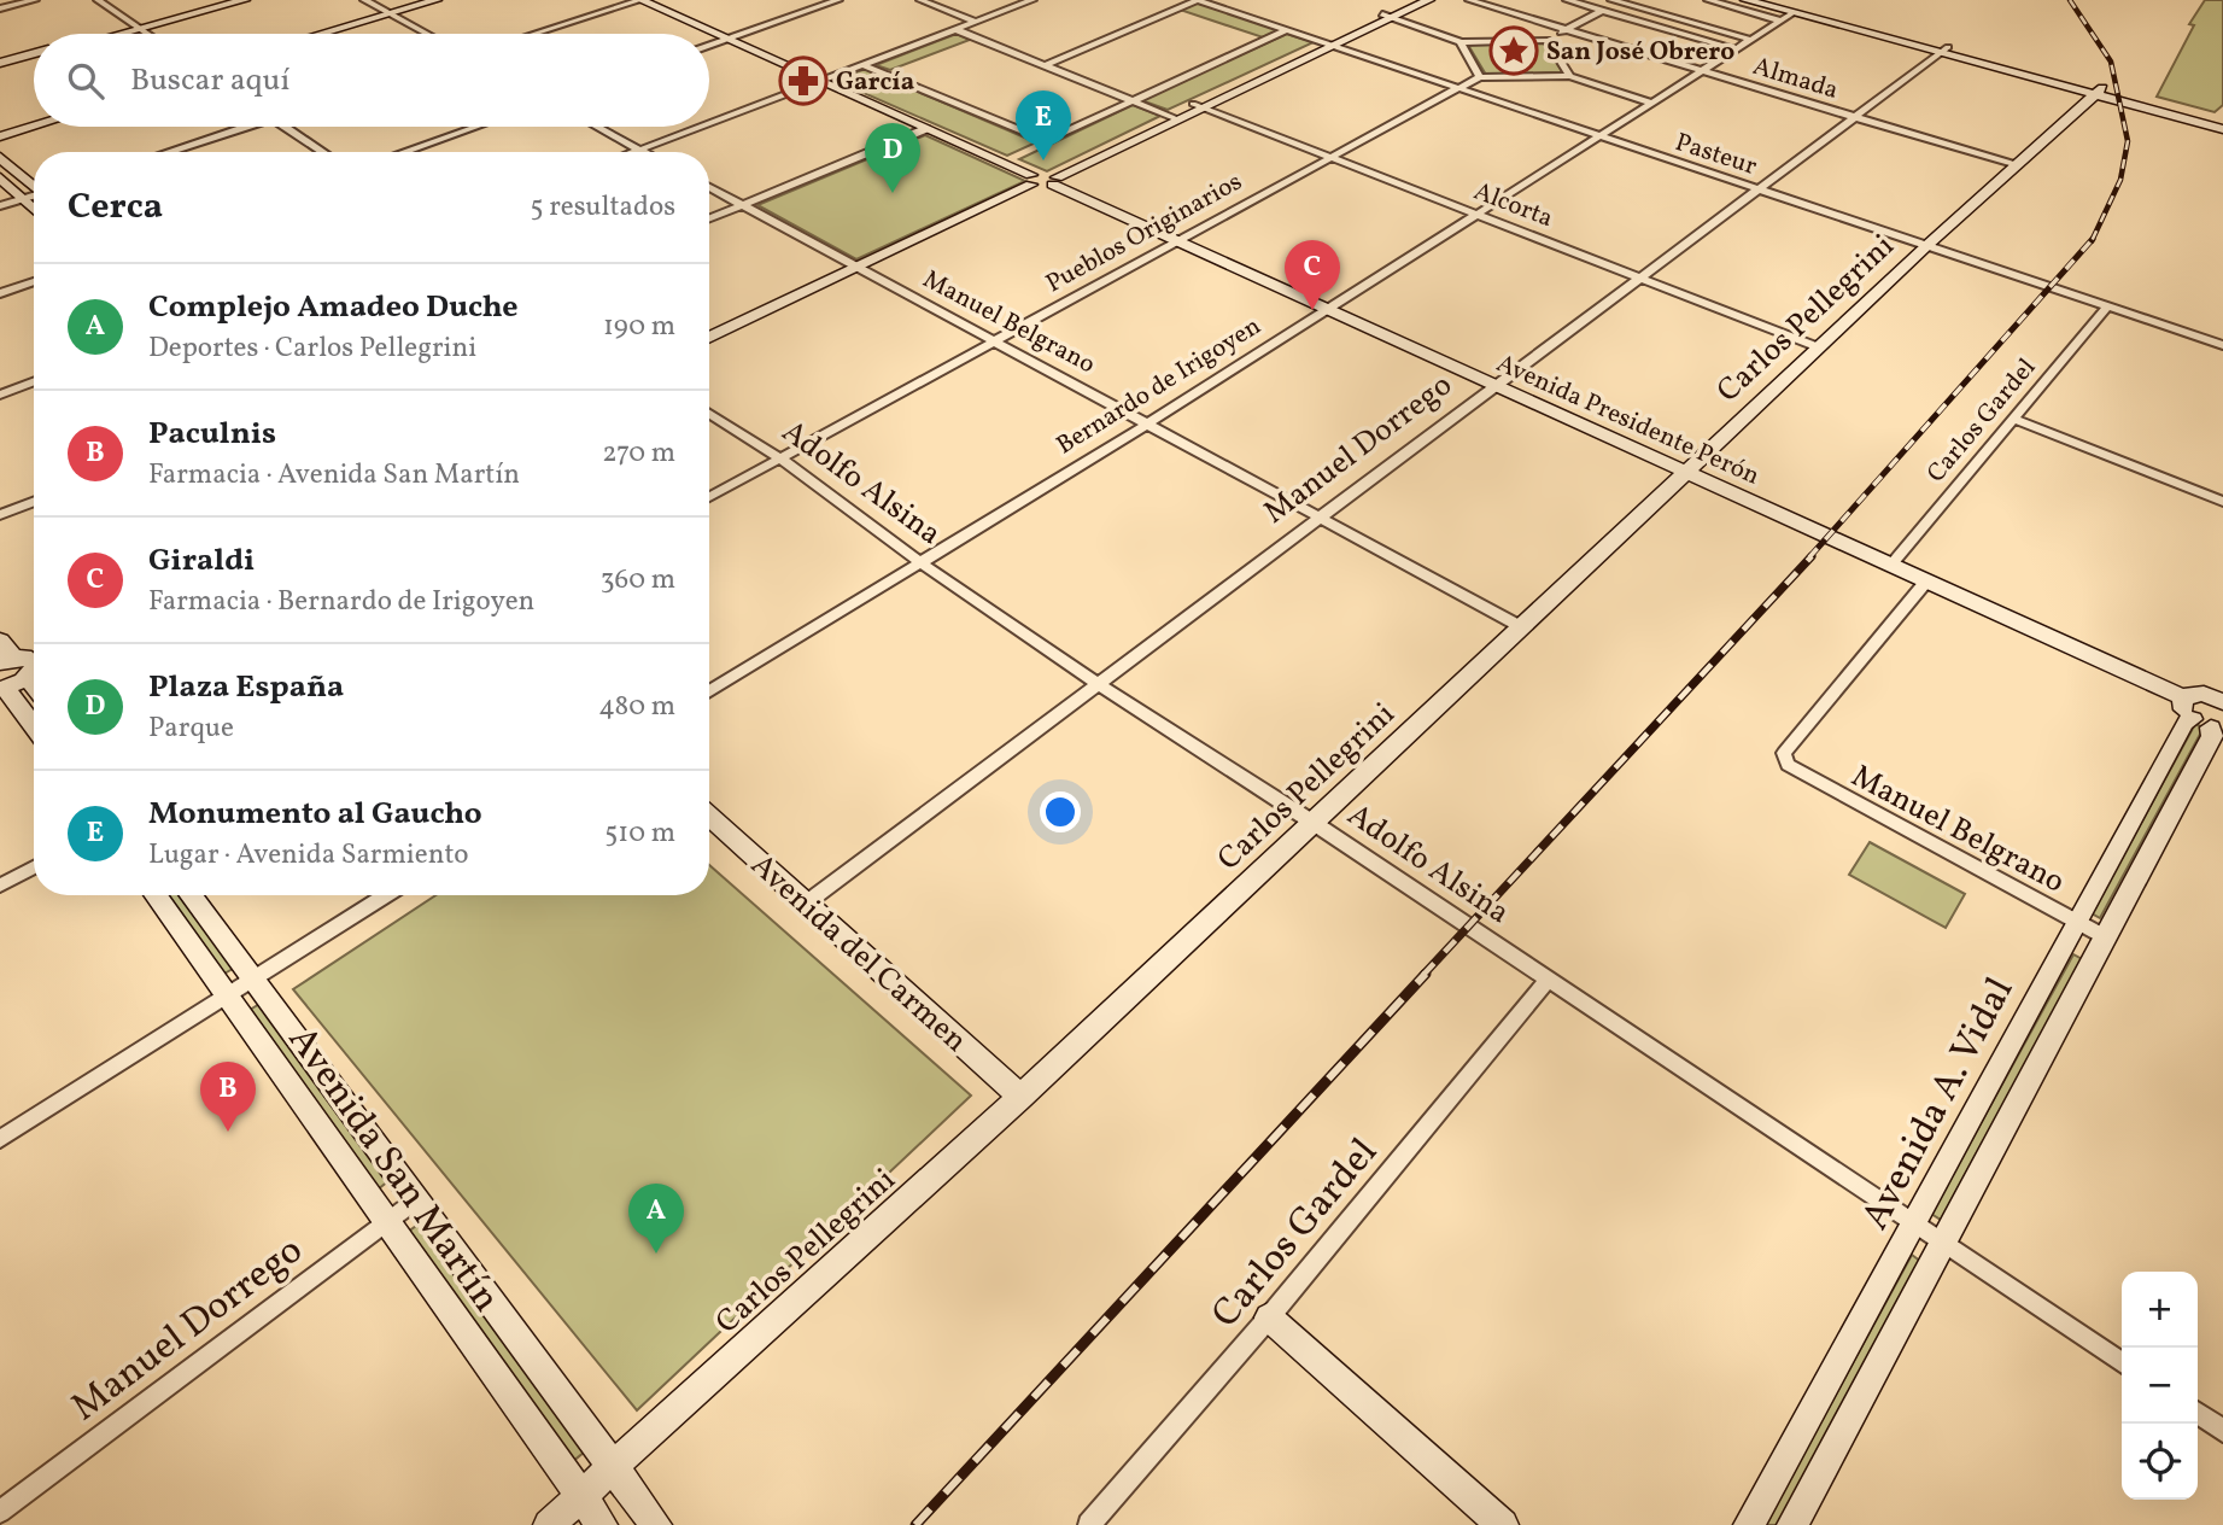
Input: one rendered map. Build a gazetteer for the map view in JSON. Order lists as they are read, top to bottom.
{
  "streets": {
    "main road": [
      "Carlos Pellegrini",
      "Bernardo de Irigoyen",
      "Avenida Presidente Perón",
      "Avenida del Carmen",
      "Avenida A. Vidal",
      "Avenida San Martín"
    ],
    "street": [
      "Almada",
      "Pasteur",
      "Alcorta",
      "Pueblos Originarios",
      "Manuel Belgrano",
      "Carlos Gardel",
      "Manuel Dorrego",
      "Adolfo Alsina"
    ]
  },
  "crossings": [
    ["Almada", "Carlos Pellegrini"],
    ["Almada", "Bernardo de Irigoyen"],
    ["Almada", "Manuel Dorrego"],
    ["Pasteur", "Pueblos Originarios"],
    ["Pasteur", "Carlos Pellegrini"],
    ["Pasteur", "Bernardo de Irigoyen"],
    ["Pasteur", "Carlos Gardel"],
    ["Pasteur", "Manuel Dorrego"],
    ["Alcorta", "Pueblos Originarios"],
    ["Alcorta", "Carlos Pellegrini"],
    ["Alcorta", "Bernardo de Irigoyen"],
    ["Alcorta", "Manuel Dorrego"],
    ["Pueblos Originarios", "Manuel Belgrano"],
    ["Pueblos Originarios", "Bernardo de Irigoyen"],
    ["Pueblos Originarios", "Avenida Presidente Perón"],
    ["Pueblos Originarios", "Adolfo Alsina"],
    ["Carlos Pellegrini", "Manuel Belgrano"],
    ["Carlos Pellegrini", "Avenida Presidente Perón"],
    ["Carlos Pellegrini", "Adolfo Alsina"],
    ["Carlos Pellegrini", "Avenida del Carmen"],
    ["Carlos Pellegrini", "Avenida San Martín"],
    ["Manuel Belgrano", "Bernardo de Irigoyen"],
    ["Manuel Belgrano", "Avenida Presidente Perón"],
    ["Manuel Belgrano", "Manuel Dorrego"],
    ["Manuel Belgrano", "Avenida A. Vidal"],
    ["Bernardo de Irigoyen", "Avenida Presidente Perón"],
    ["Bernardo de Irigoyen", "Adolfo Alsina"],
    ["Avenida Presidente Perón", "Carlos Gardel"],
    ["Avenida Presidente Perón", "Manuel Dorrego"],
    ["Avenida Presidente Perón", "Avenida A. Vidal"],
    ["Carlos Gardel", "Adolfo Alsina"],
    ["Manuel Dorrego", "Adolfo Alsina"],
    ["Manuel Dorrego", "Avenida del Carmen"],
    ["Manuel Dorrego", "Avenida San Martín"],
    ["Adolfo Alsina", "Avenida A. Vidal"]
  ],
  "places": {
    "place": ["San José Obrero"],
    "pharmacy": ["García"]
  },
  "page": {
    "search": "Buscar aquí",
    "pins": [
      "E",
      "D",
      "C",
      "B",
      "A"
    ],
    "heading": ["Cerca", "5 resultados"],
    "list": [
      {
        "mark": "A",
        "name": "Complejo Amadeo Duche",
        "note": "Deportes · Carlos Pellegrini",
        "value": "190 m"
      },
      {
        "mark": "B",
        "name": "Paculnis",
        "note": "Farmacia · Avenida San Martín",
        "value": "270 m"
      },
      {
        "mark": "C",
        "name": "Giraldi",
        "note": "Farmacia · Bernardo de Irigoyen",
        "value": "360 m"
      },
      {
        "mark": "D",
        "name": "Plaza España",
        "note": "Parque",
        "value": "480 m"
      },
      {
        "mark": "E",
        "name": "Monumento al Gaucho",
        "note": "Lugar · Avenida Sarmiento",
        "value": "510 m"
      }
    ],
    "map_buttons": ["+", "−"]
  }
}
